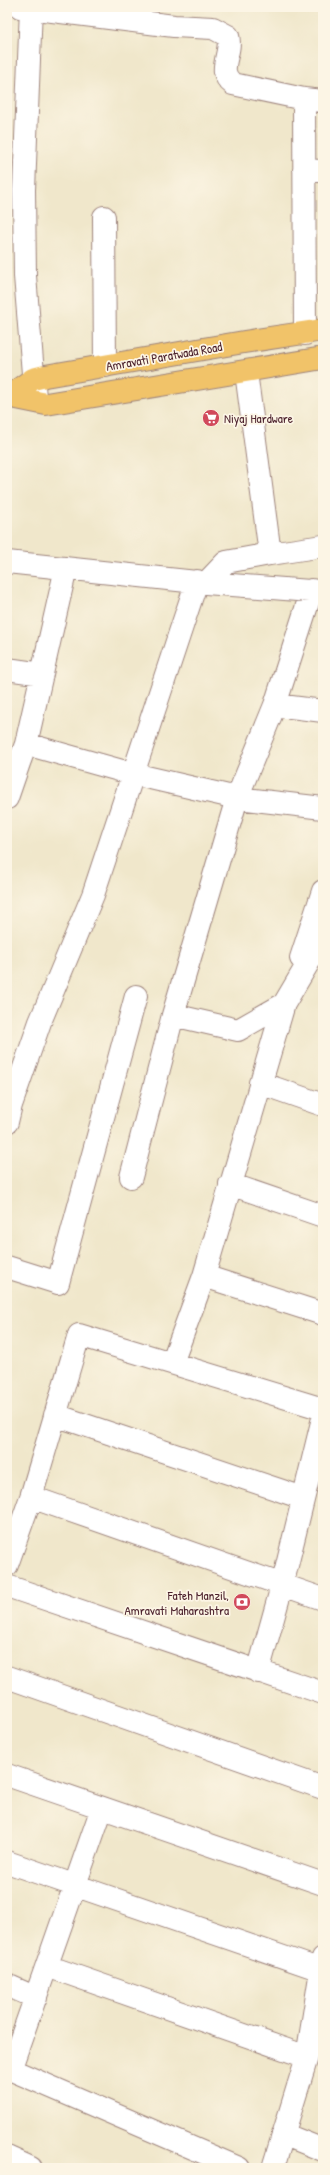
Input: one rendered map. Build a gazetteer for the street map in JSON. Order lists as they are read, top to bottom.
{
  "streets": {
    "main road": ["Amravati Paratwada Road"]
  },
  "places": {
    "supermarket": ["Niyaj Hardware"],
    "bank": ["Fateh Manzil, Amravati Maharashtra"]
  }
}
